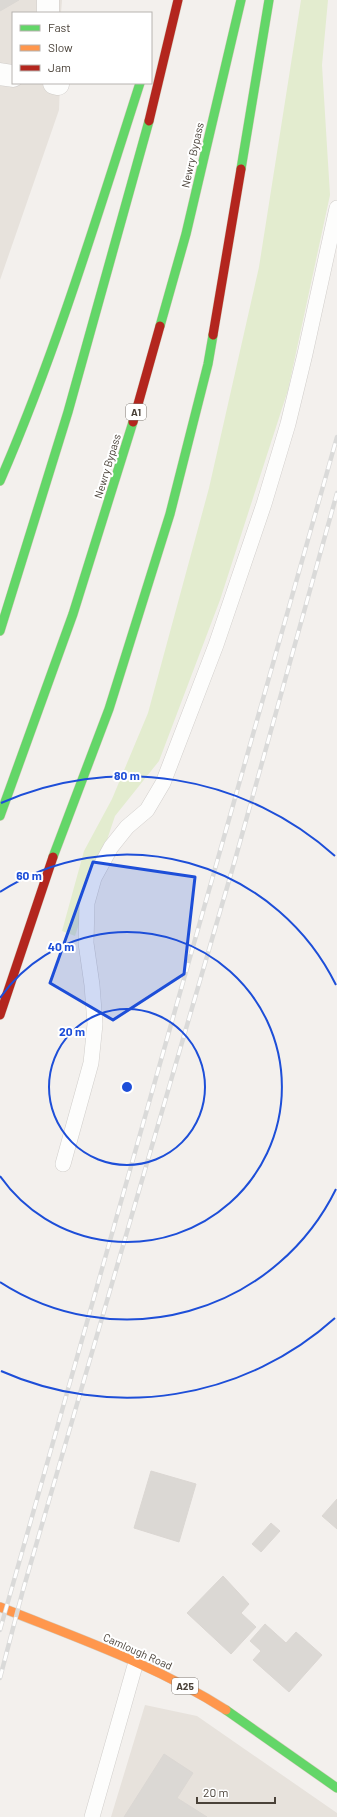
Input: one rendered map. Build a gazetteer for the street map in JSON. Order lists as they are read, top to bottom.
{
  "streets": {
    "main road": [
      "Newry Bypass",
      "A1",
      "Camlough Road",
      "A25"
    ]
  },
  "legend": ["Fast", "Slow", "Jam"],
  "scale_bar": "20 m",
  "rings": [
    "80 m",
    "60 m",
    "40 m",
    "20 m"
  ]
}
